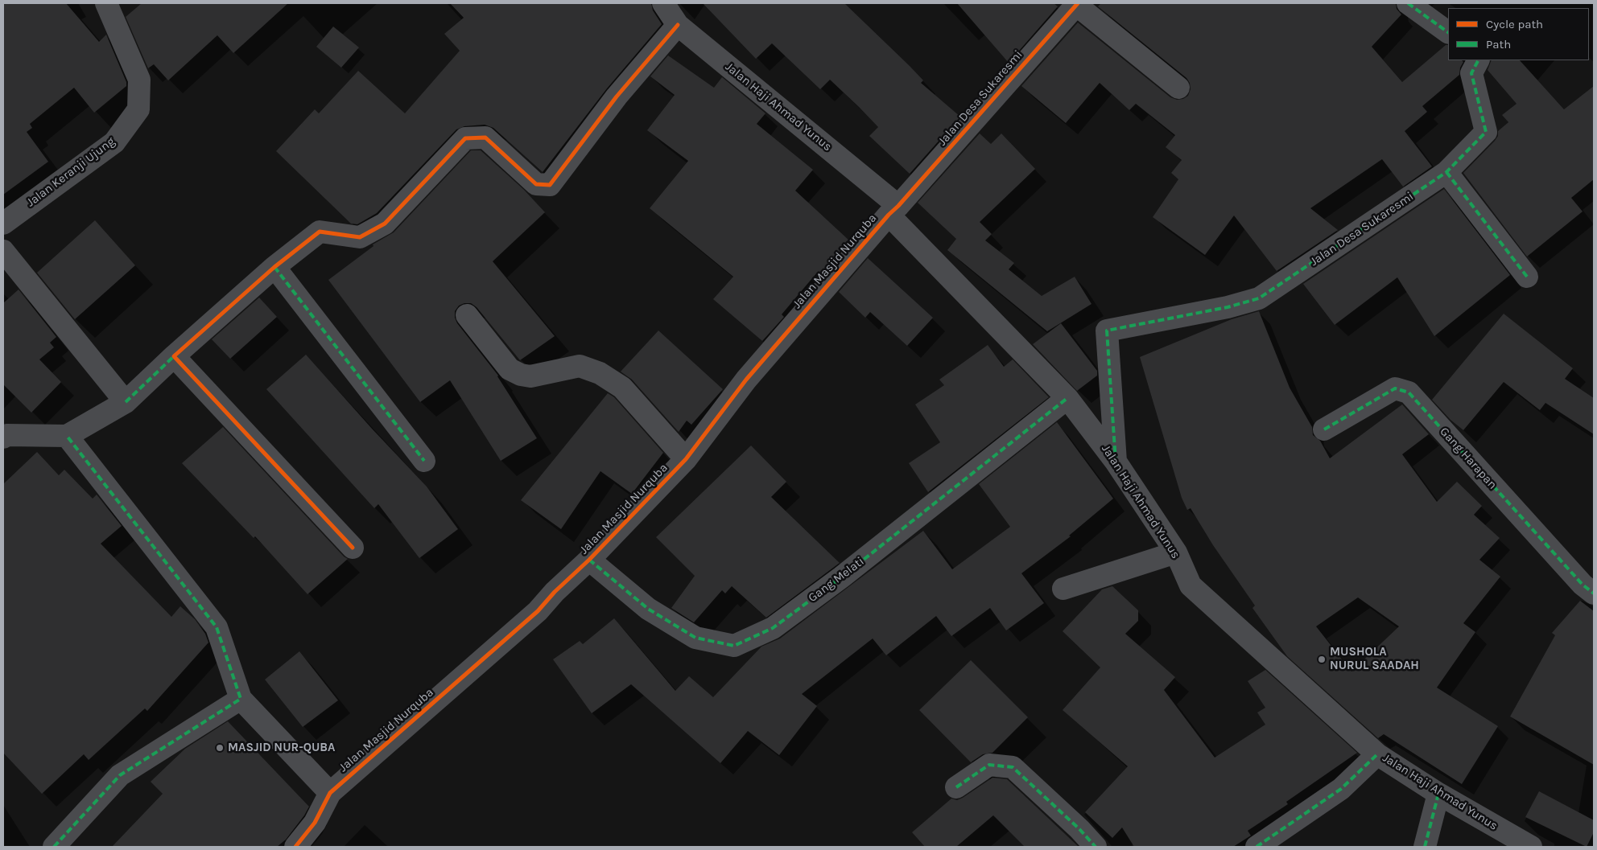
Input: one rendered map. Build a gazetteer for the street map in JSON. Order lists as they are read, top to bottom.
{
  "streets": {
    "street": [
      "Jalan Desa Sukaresmi",
      "Jalan Haji Ahmad Yunus",
      "Jalan Keranji Ujung",
      "Jalan Masjid Nurquba",
      "Gang Harapan",
      "Gang Melati"
    ]
  },
  "crossings": [
    ["Jalan Desa Sukaresmi", "Jalan Haji Ahmad Yunus"],
    ["Jalan Desa Sukaresmi", "Jalan Masjid Nurquba"],
    ["Jalan Haji Ahmad Yunus", "Jalan Masjid Nurquba"],
    ["Jalan Haji Ahmad Yunus", "Gang Melati"],
    ["Jalan Masjid Nurquba", "Gang Melati"]
  ],
  "places": ["MUSHOLA NURUL SAADAH", "MASJID NUR-QUBA"],
  "legend": ["Cycle path", "Path"]
}
